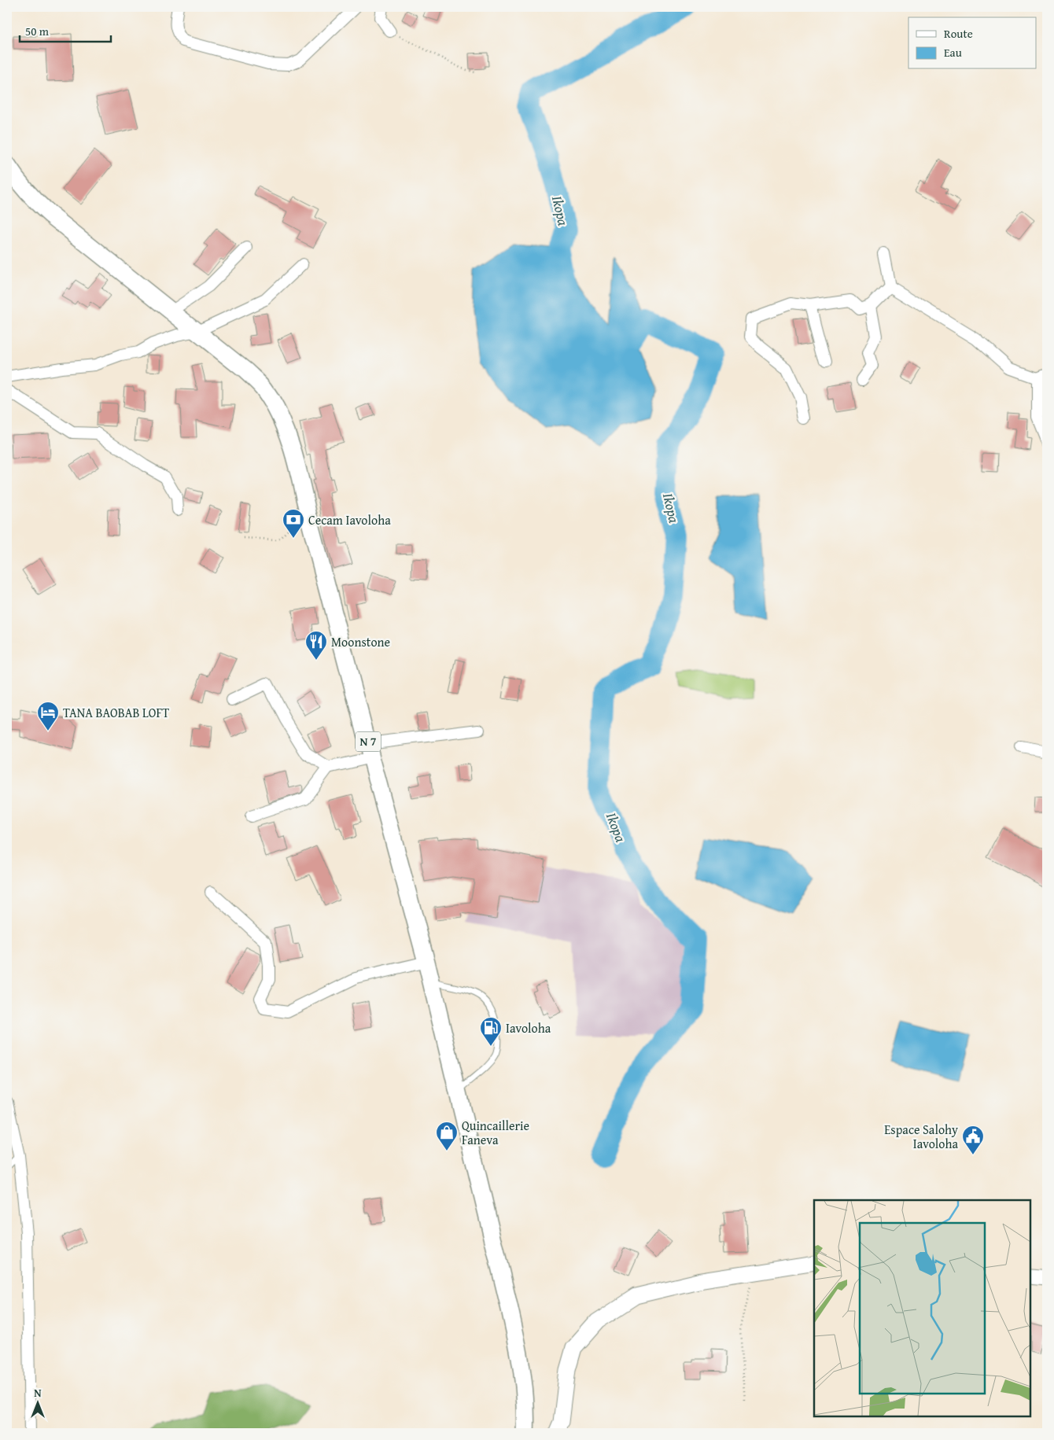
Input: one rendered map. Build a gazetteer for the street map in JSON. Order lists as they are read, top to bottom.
{
  "streets": {
    "main road": ["N 7"]
  },
  "water": ["Ikopa"],
  "places": {
    "bank": ["Cecam Iavoloha"],
    "restaurant": ["Moonstone"],
    "hotel": ["TANA BAOBAB LOFT"],
    "fuel station": ["Iavoloha"],
    "shop": ["Quincaillerie Faneva"],
    "public building": ["Espace Salohy Iavoloha"]
  },
  "legend": ["Route", "Eau"],
  "scale_bar": "50 m",
  "north": "top"
}
